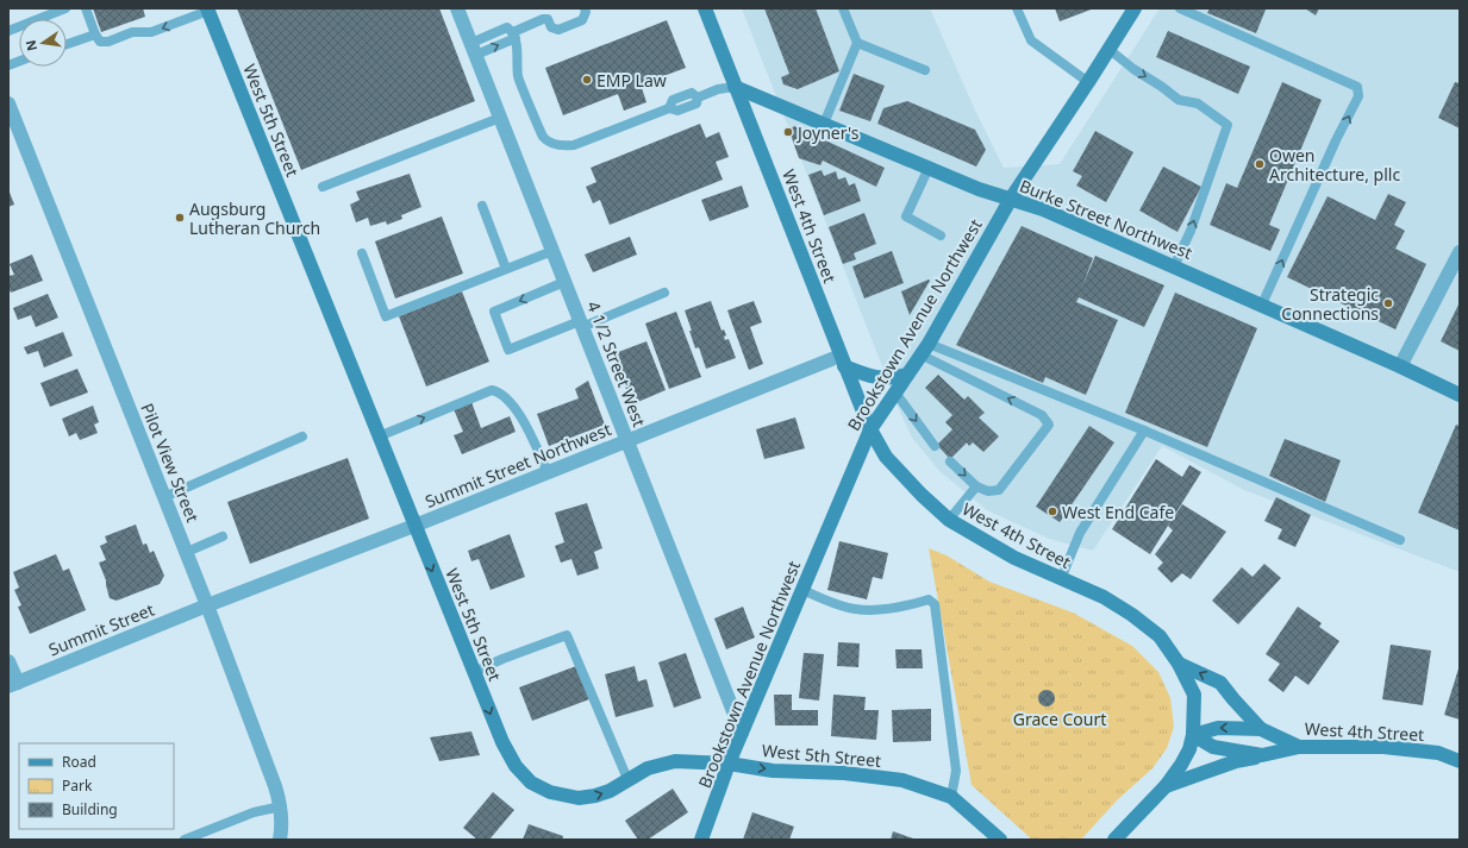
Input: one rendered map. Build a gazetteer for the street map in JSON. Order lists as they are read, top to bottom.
{
  "streets": {
    "street": [
      "West 5th Street",
      "Burke Street Northwest",
      "West 4th Street",
      "Brookstown Avenue Northwest",
      "4 1/2 Street West",
      "Pilot View Street",
      "Summit Street Northwest",
      "Summit Street"
    ]
  },
  "crossings": [
    ["West 5th Street", "Brookstown Avenue Northwest"],
    ["West 5th Street", "Summit Street Northwest"],
    ["Burke Street Northwest", "West 4th Street"],
    ["Burke Street Northwest", "Brookstown Avenue Northwest"],
    ["West 4th Street", "Brookstown Avenue Northwest"],
    ["West 4th Street", "Summit Street Northwest"],
    ["Brookstown Avenue Northwest", "4 1/2 Street West"],
    ["4 1/2 Street West", "Summit Street Northwest"],
    ["Pilot View Street", "Summit Street Northwest"],
    ["Pilot View Street", "Summit Street"],
    ["Summit Street Northwest", "Summit Street"]
  ],
  "one_way": ["West 5th Street"],
  "parks": ["Grace Court"],
  "places": [
    "EMP Law",
    "Joyner's",
    "Owen Architecture, pllc",
    "Augsburg Lutheran Church",
    "Strategic Connections",
    "West End Cafe"
  ],
  "legend": ["Road", "Park", "Building"],
  "north": "left"
}
